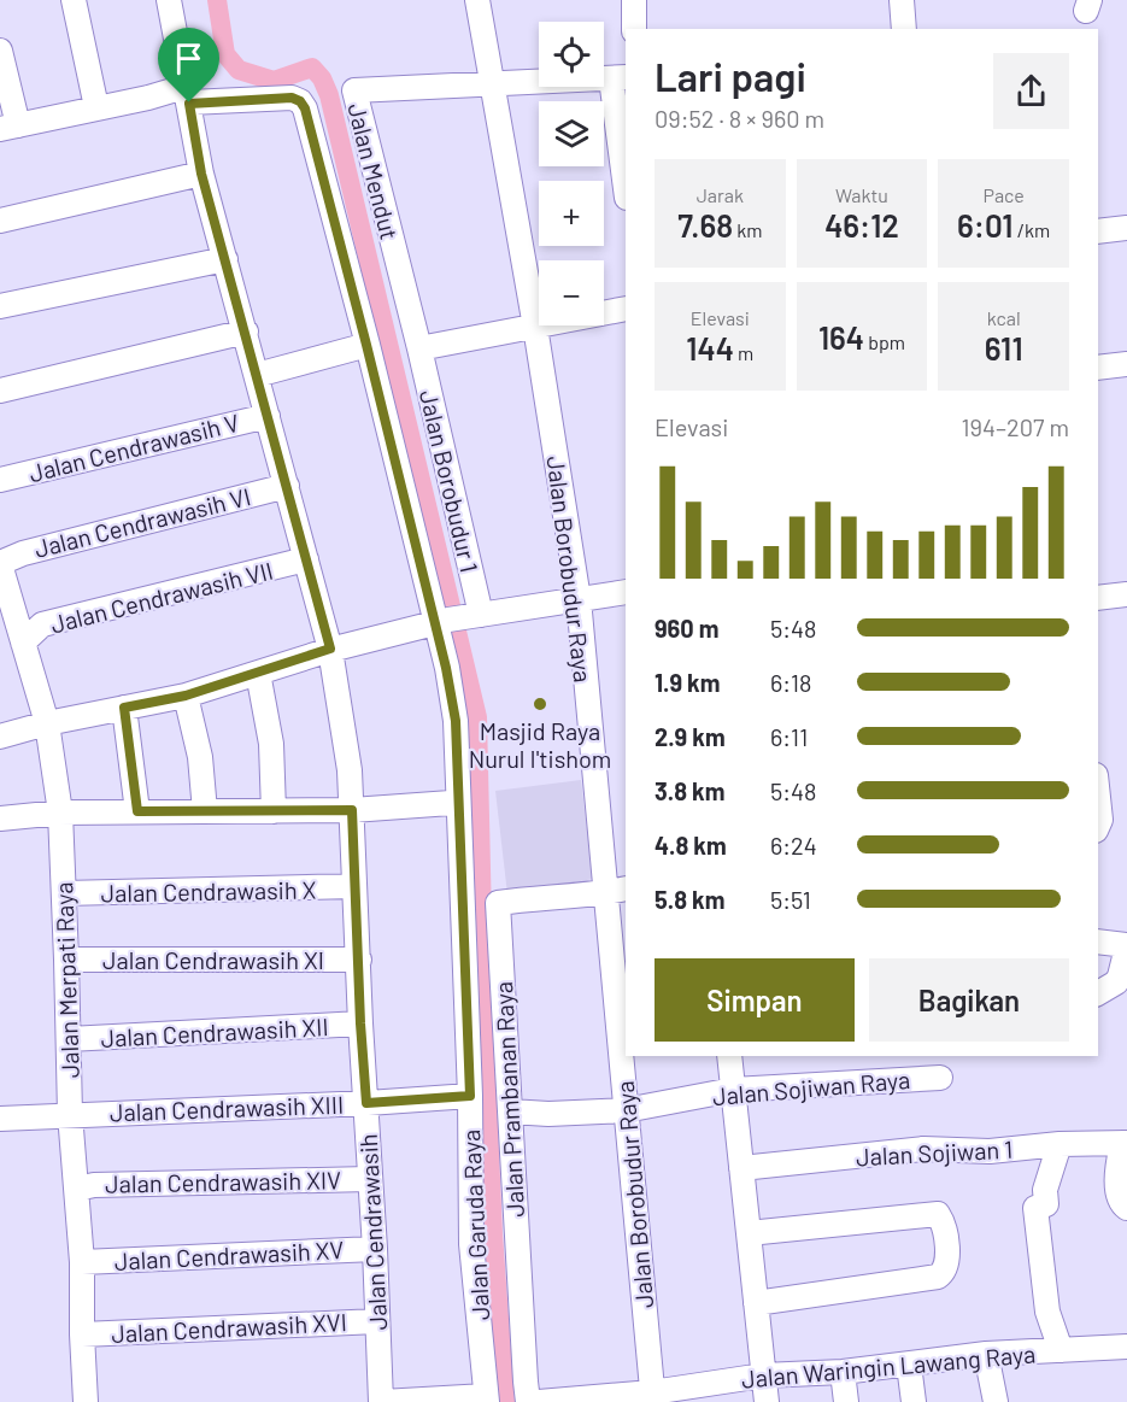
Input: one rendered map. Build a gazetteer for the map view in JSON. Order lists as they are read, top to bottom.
{
  "streets": {
    "street": [
      "Jalan Mendut",
      "Jalan Cendrawasih V",
      "Jalan Borobudur 1",
      "Jalan Cendrawasih VI",
      "Jalan Borobudur Raya",
      "Jalan Cendrawasih VII",
      "Jalan Cendrawasih X",
      "Jalan Cendrawasih XI",
      "Jalan Merpati Raya",
      "Jalan Cendrawasih XII",
      "Jalan Sojiwan Raya",
      "Jalan Prambanan Raya",
      "Jalan Cendrawasih XIII",
      "Jalan Sojiwan 1",
      "Jalan Cendrawasih XIV",
      "Jalan Garuda Raya",
      "Jalan Cendrawasih",
      "Jalan Cendrawasih XV",
      "Jalan Cendrawasih XVI",
      "Jalan Waringin Lawang Raya"
    ]
  },
  "crossings": [
    ["Jalan Mendut", "Jalan Borobudur 1"],
    ["Jalan Mendut", "Jalan Borobudur Raya"],
    ["Jalan Cendrawasih V", "Jalan Cendrawasih"],
    ["Jalan Borobudur 1", "Jalan Garuda Raya"],
    ["Jalan Cendrawasih VI", "Jalan Merpati Raya"],
    ["Jalan Cendrawasih VI", "Jalan Cendrawasih"],
    ["Jalan Borobudur Raya", "Jalan Sojiwan Raya"],
    ["Jalan Borobudur Raya", "Jalan Prambanan Raya"],
    ["Jalan Borobudur Raya", "Jalan Waringin Lawang Raya"],
    ["Jalan Cendrawasih VII", "Jalan Merpati Raya"],
    ["Jalan Cendrawasih VII", "Jalan Cendrawasih"],
    ["Jalan Cendrawasih X", "Jalan Merpati Raya"],
    ["Jalan Cendrawasih X", "Jalan Cendrawasih"],
    ["Jalan Cendrawasih XI", "Jalan Merpati Raya"],
    ["Jalan Cendrawasih XI", "Jalan Cendrawasih"],
    ["Jalan Merpati Raya", "Jalan Cendrawasih XII"],
    ["Jalan Merpati Raya", "Jalan Cendrawasih XIII"],
    ["Jalan Merpati Raya", "Jalan Cendrawasih XIV"],
    ["Jalan Merpati Raya", "Jalan Cendrawasih XV"],
    ["Jalan Merpati Raya", "Jalan Cendrawasih XVI"],
    ["Jalan Cendrawasih XII", "Jalan Cendrawasih"],
    ["Jalan Sojiwan Raya", "Jalan Prambanan Raya"],
    ["Jalan Cendrawasih XIII", "Jalan Garuda Raya"],
    ["Jalan Cendrawasih XIII", "Jalan Cendrawasih"],
    ["Jalan Cendrawasih XIV", "Jalan Cendrawasih"],
    ["Jalan Garuda Raya", "Jalan Cendrawasih"],
    ["Jalan Cendrawasih", "Jalan Cendrawasih XV"],
    ["Jalan Cendrawasih", "Jalan Cendrawasih XVI"]
  ],
  "places": ["Masjid Raya Nurul I'tishom"],
  "page": {
    "map_buttons": ["+", "−"],
    "heading": ["Lari pagi", "09:52 · 8 × 960 m"],
    "stats": [
      ["Jarak", "7.68 km"],
      ["Waktu", "46:12"],
      ["Pace", "6:01 /km"],
      ["Elevasi", "144 m"],
      ["164 bpm"],
      ["kcal", "611"]
    ],
    "chart": ["Elevasi", "194–207 m"],
    "list": [
      {
        "name": "960 m",
        "note": "5:48"
      },
      {
        "name": "1.9 km",
        "note": "6:18"
      },
      {
        "name": "2.9 km",
        "note": "6:11"
      },
      {
        "name": "3.8 km",
        "note": "5:48"
      },
      {
        "name": "4.8 km",
        "note": "6:24"
      },
      {
        "name": "5.8 km",
        "note": "5:51"
      }
    ],
    "buttons": ["Simpan", "Bagikan"]
  }
}
